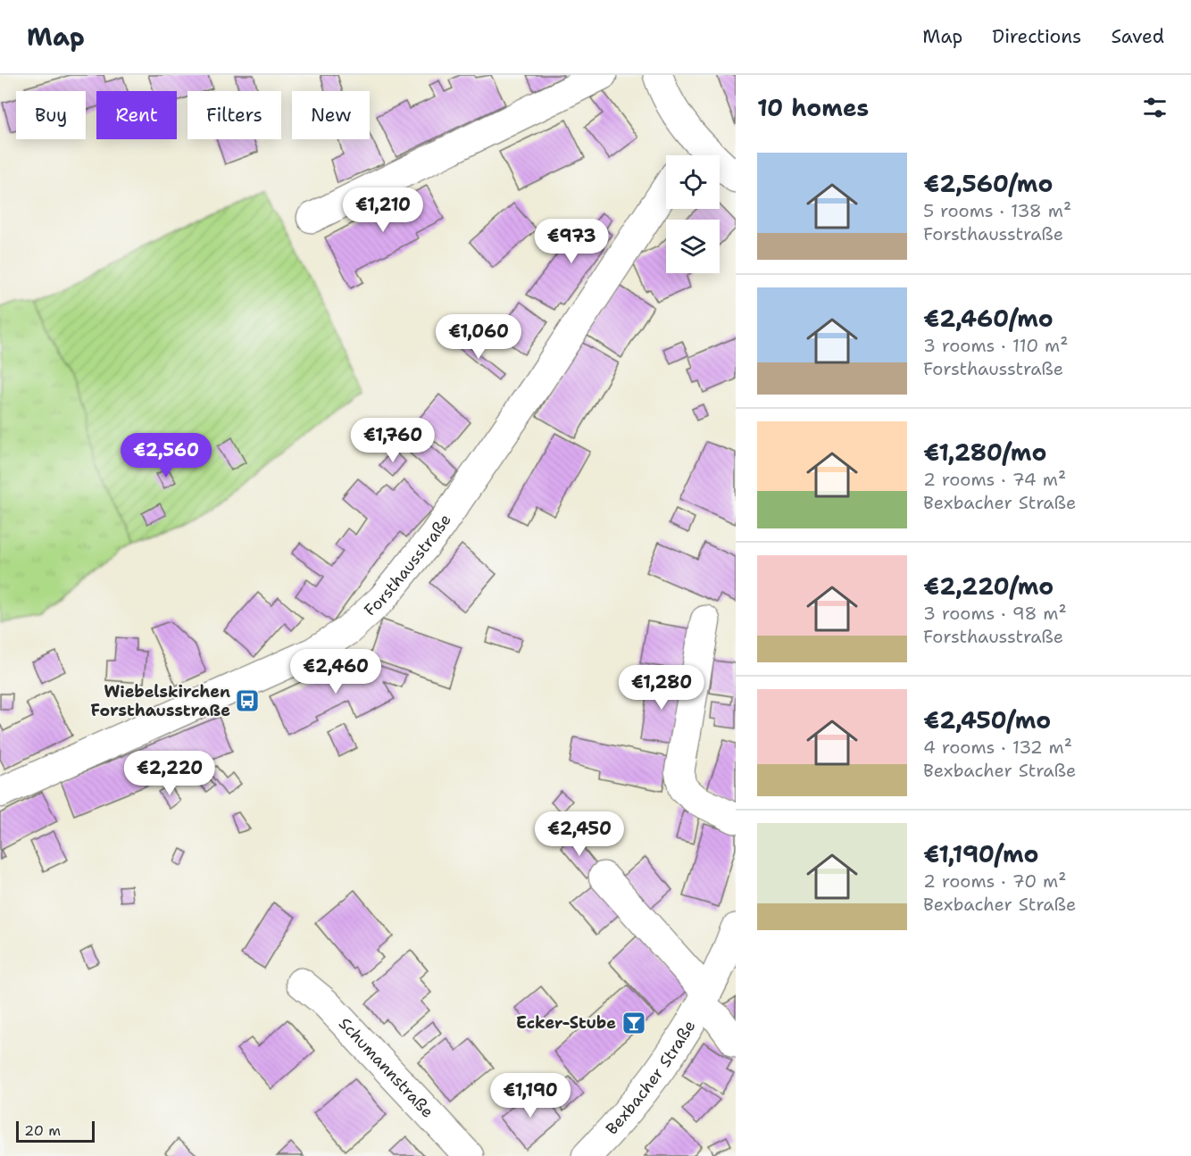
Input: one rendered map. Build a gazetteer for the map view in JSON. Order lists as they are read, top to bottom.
{
  "streets": {
    "street": ["Forsthausstraße", "Schumannstraße", "Bexbacher Straße"]
  },
  "places": {
    "bus stop": ["Wiebelskirchen Forsthausstraße"],
    "bar": ["Ecker-Stube"]
  },
  "scale_bar": "20 m",
  "page": {
    "header": "Map",
    "nav": ["Map", "Directions", "Saved"],
    "heading": "10 homes",
    "chip": [
      "Buy",
      "Rent",
      "Filters",
      "New"
    ],
    "list": [
      {
        "name": "€2,560/mo",
        "note": "5 rooms · 138 m² · Forsthausstraße"
      },
      {
        "name": "€2,460/mo",
        "note": "3 rooms · 110 m² · Forsthausstraße"
      },
      {
        "name": "€1,280/mo",
        "note": "2 rooms · 74 m² · Bexbacher Straße"
      },
      {
        "name": "€2,220/mo",
        "note": "3 rooms · 98 m² · Forsthausstraße"
      },
      {
        "name": "€2,450/mo",
        "note": "4 rooms · 132 m² · Bexbacher Straße"
      },
      {
        "name": "€1,190/mo",
        "note": "2 rooms · 70 m² · Bexbacher Straße"
      }
    ],
    "price": [
      "€1,210",
      "€973",
      "€1,060",
      "€1,760",
      "€2,560",
      "€2,460",
      "€1,280",
      "€2,220",
      "€2,450",
      "€1,190"
    ],
    "scale": "20 m"
  }
}
